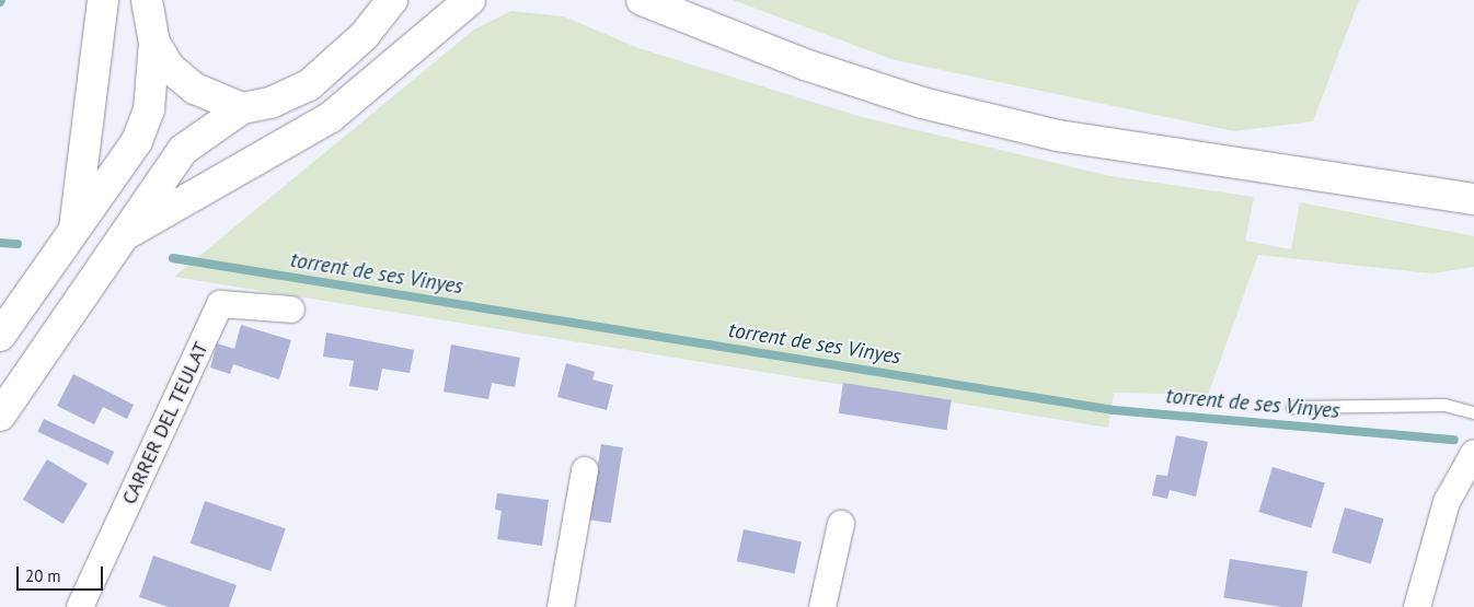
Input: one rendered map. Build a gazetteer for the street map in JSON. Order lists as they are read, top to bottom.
{
  "streets": {
    "street": ["CARRER DEL TEULAT"]
  },
  "water": ["torrent de ses Vinyes"],
  "scale_bar": "20 m"
}
